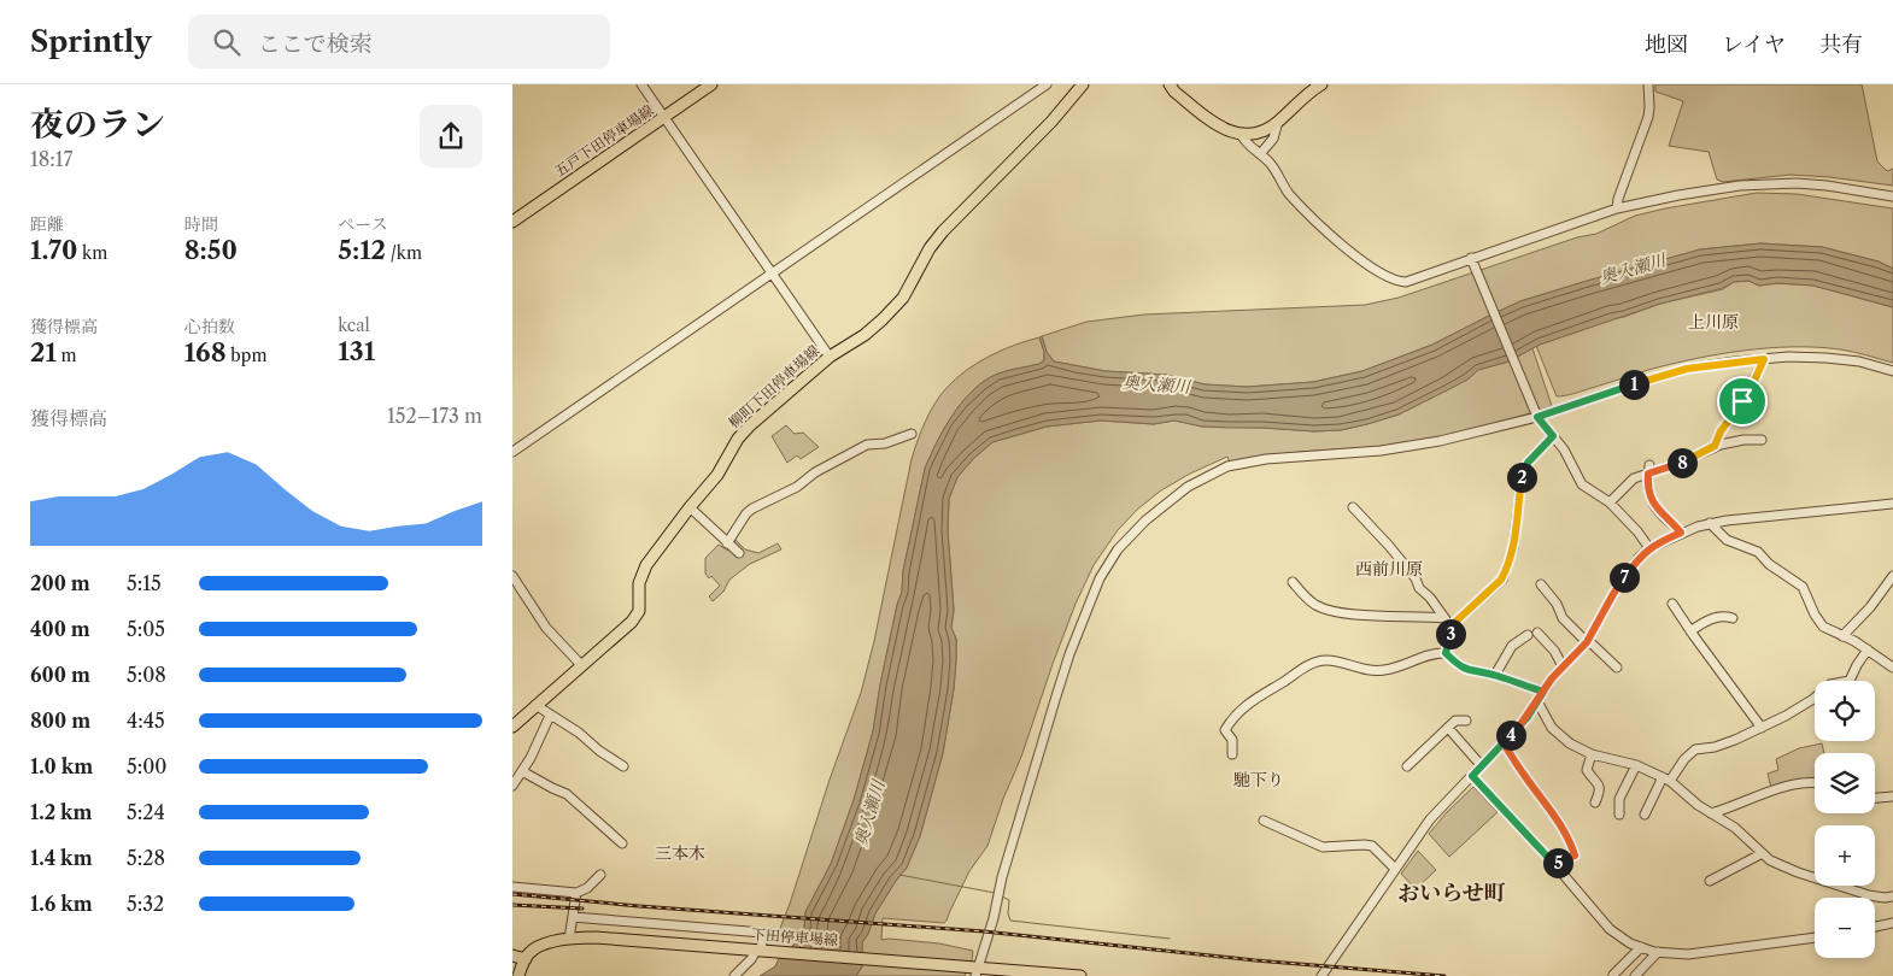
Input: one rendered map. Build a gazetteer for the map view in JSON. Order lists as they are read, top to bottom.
{
  "streets": {
    "main road": ["五戸下田停車場線", "柳町下田停車場線", "下田停車場線"]
  },
  "districts": [
    "上川原",
    "西前川原",
    "馳下り",
    "三本木",
    "おいらせ町"
  ],
  "water": ["奥入瀬川"],
  "page": {
    "header": "Sprintly",
    "search": "ここで検索",
    "nav": ["地図", "レイヤ", "共有"],
    "heading": ["夜のラン", "18:17"],
    "stats": [
      ["距離", "1.70 km"],
      ["時間", "8:50"],
      ["ペース", "5:12 /km"],
      ["獲得標高", "21 m"],
      ["心拍数", "168 bpm"],
      ["kcal", "131"]
    ],
    "pins": [
      "1",
      "8",
      "2",
      "7",
      "3",
      "4",
      "5"
    ],
    "chart": ["獲得標高", "152–173 m"],
    "list": [
      {
        "name": "200 m",
        "note": "5:15"
      },
      {
        "name": "400 m",
        "note": "5:05"
      },
      {
        "name": "600 m",
        "note": "5:08"
      },
      {
        "name": "800 m",
        "note": "4:45"
      },
      {
        "name": "1.0 km",
        "note": "5:00"
      },
      {
        "name": "1.2 km",
        "note": "5:24"
      },
      {
        "name": "1.4 km",
        "note": "5:28"
      },
      {
        "name": "1.6 km",
        "note": "5:32"
      }
    ],
    "map_buttons": ["+", "−"]
  }
}
